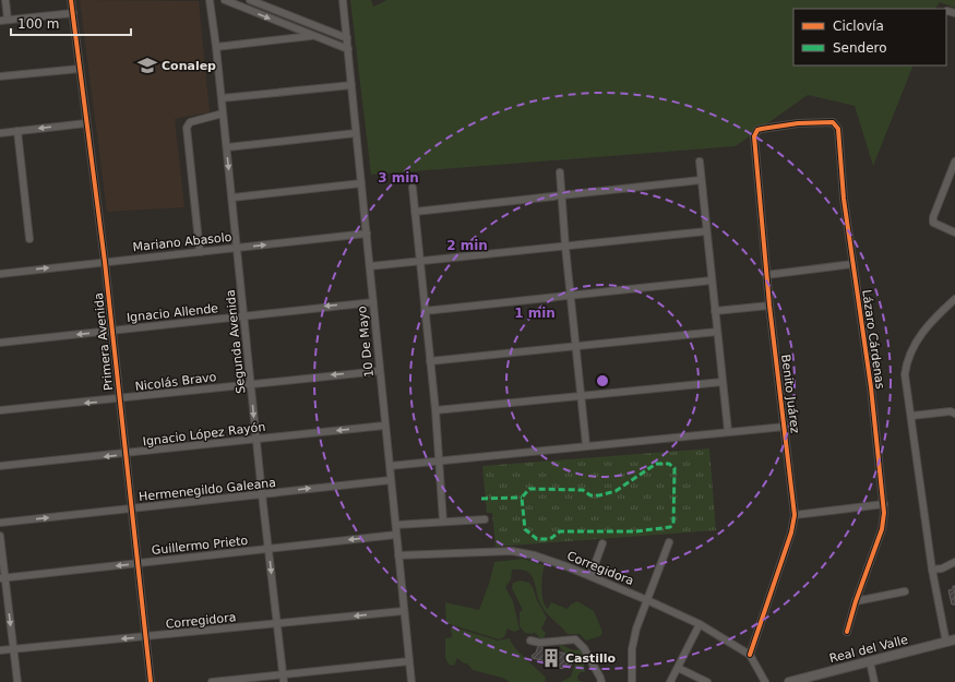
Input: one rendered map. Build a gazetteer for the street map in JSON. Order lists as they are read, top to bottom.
{
  "streets": {
    "street": [
      "Mariano Abasolo",
      "Ignacio Allende",
      "Lázaro Cárdenas",
      "Primera Avenida",
      "Segunda Avenida",
      "10 De Mayo",
      "Nicolás Bravo",
      "Benito Juárez",
      "Ignacio López Rayón",
      "Hermenegildo Galeana",
      "Guillermo Prieto",
      "Corregidora",
      "Real del Valle"
    ]
  },
  "crossings": [
    ["Mariano Abasolo", "Primera Avenida"],
    ["Mariano Abasolo", "Segunda Avenida"],
    ["Mariano Abasolo", "10 De Mayo"],
    ["Ignacio Allende", "Primera Avenida"],
    ["Ignacio Allende", "Segunda Avenida"],
    ["Ignacio Allende", "10 De Mayo"],
    ["Lázaro Cárdenas", "Benito Juárez"],
    ["Primera Avenida", "Nicolás Bravo"],
    ["Primera Avenida", "Ignacio López Rayón"],
    ["Primera Avenida", "Hermenegildo Galeana"],
    ["Primera Avenida", "Guillermo Prieto"],
    ["Primera Avenida", "Corregidora"],
    ["Segunda Avenida", "Nicolás Bravo"],
    ["Segunda Avenida", "Ignacio López Rayón"],
    ["Segunda Avenida", "Hermenegildo Galeana"],
    ["Segunda Avenida", "Guillermo Prieto"],
    ["Segunda Avenida", "Corregidora"],
    ["10 De Mayo", "Nicolás Bravo"],
    ["10 De Mayo", "Ignacio López Rayón"],
    ["10 De Mayo", "Hermenegildo Galeana"],
    ["10 De Mayo", "Guillermo Prieto"],
    ["10 De Mayo", "Corregidora"],
    ["Benito Juárez", "Corregidora"]
  ],
  "one_way": [
    "Ignacio Allende",
    "Nicolás Bravo",
    "Ignacio López Rayón",
    "Hermenegildo Galeana",
    "Guillermo Prieto"
  ],
  "places": {
    "school or university": ["Conalep"],
    "building": ["Castillo"]
  },
  "legend": ["Ciclovía", "Sendero"],
  "scale_bar": "100 m",
  "rings": ["3 min", "2 min", "1 min"]
}
